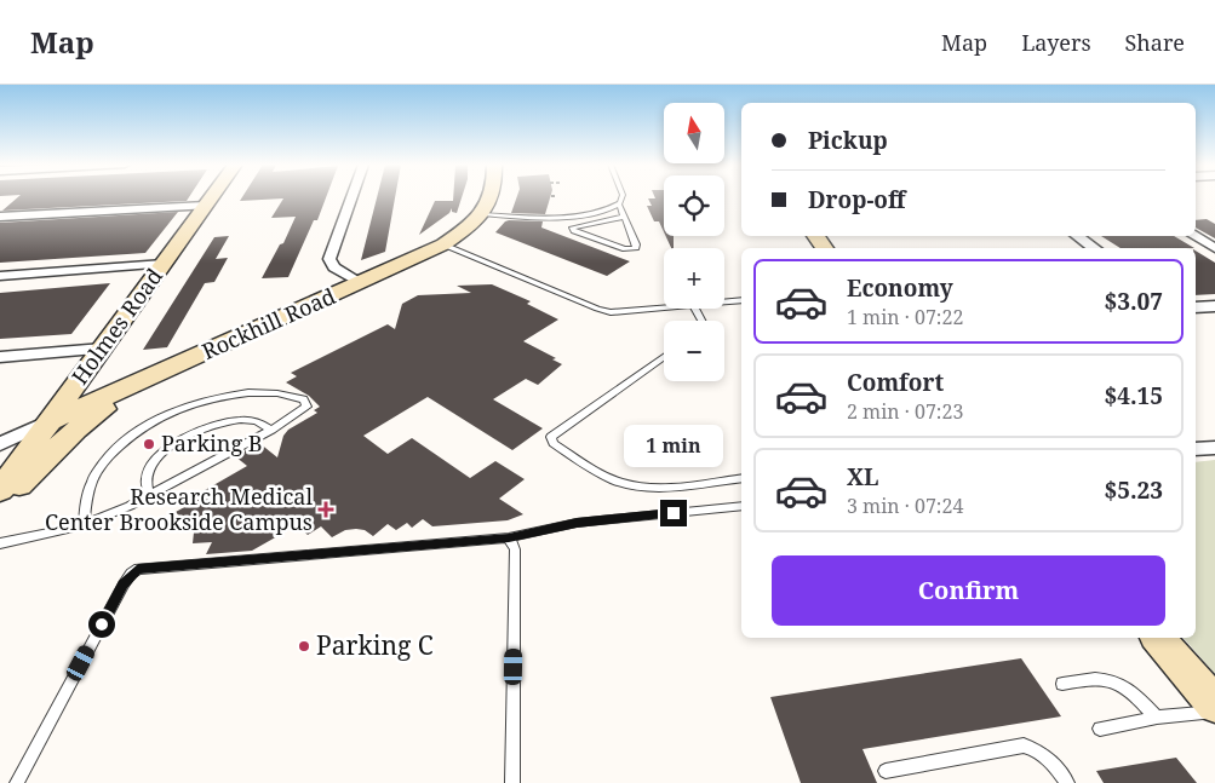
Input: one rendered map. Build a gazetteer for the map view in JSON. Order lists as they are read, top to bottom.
{
  "streets": {
    "main road": ["Rockhill Road", "Holmes Road"]
  },
  "crossings": [
    ["Rockhill Road", "Holmes Road"]
  ],
  "places": {
    "other": ["Parking B", "Parking C"],
    "health": ["Research Medical Center Brookside Campus"]
  },
  "north": "top",
  "page": {
    "header": "Map",
    "nav": ["Map", "Layers", "Share"],
    "map_buttons": ["+", "−"],
    "banner": ["Pickup", "Drop-off"],
    "list": [
      {
        "name": "Economy",
        "note": "1 min · 07:22",
        "value": "$3.07"
      },
      {
        "name": "Comfort",
        "note": "2 min · 07:23",
        "value": "$4.15"
      },
      {
        "name": "XL",
        "note": "3 min · 07:24",
        "value": "$5.23"
      }
    ],
    "bubble": "1 min",
    "buttons": "Confirm"
  }
}
